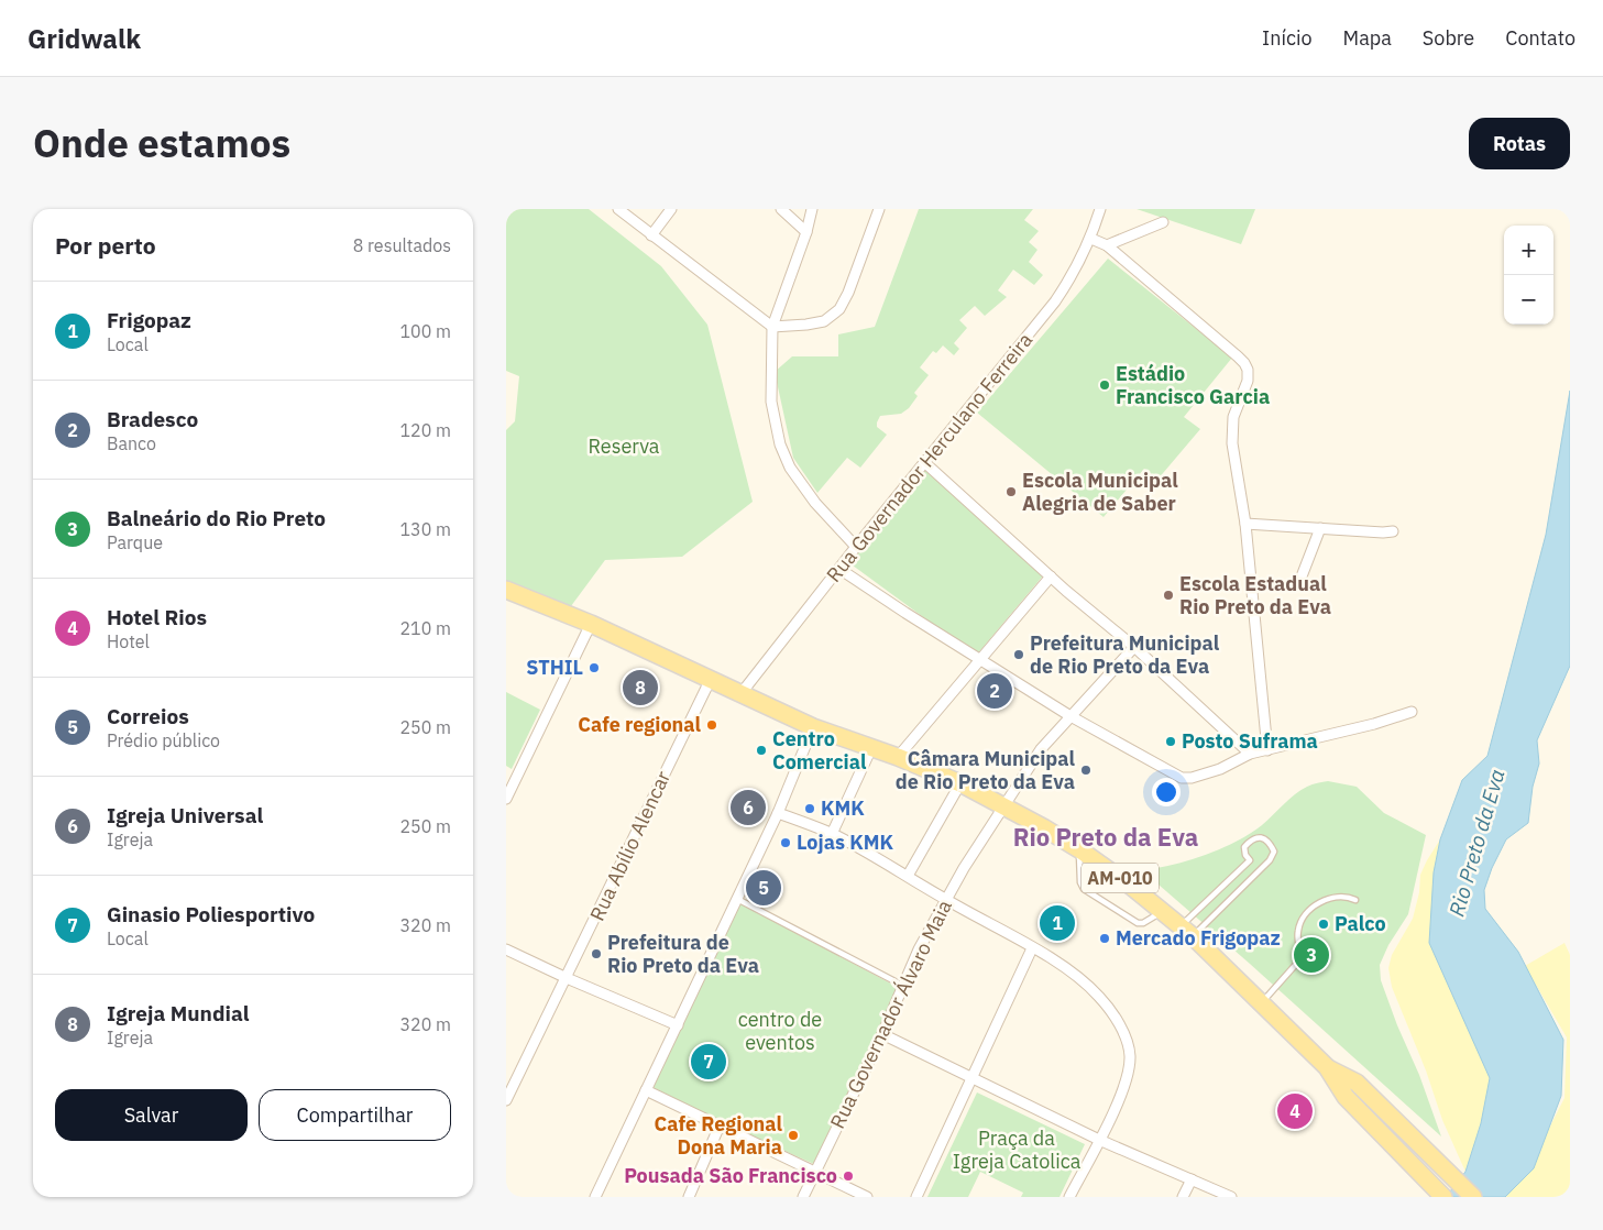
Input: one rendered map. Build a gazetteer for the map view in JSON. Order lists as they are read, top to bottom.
{
  "streets": {
    "main road": ["AM-010"],
    "street": ["Rua Governador Herculano Ferreira", "Rua Abílio Alencar", "Rua Governador Álvaro Maia"]
  },
  "crossings": [
    ["Rua Governador Herculano Ferreira", "AM-010"],
    ["Rua Abílio Alencar", "AM-010"],
    ["AM-010", "Rua Governador Álvaro Maia"]
  ],
  "districts": ["Rio Preto da Eva"],
  "water": ["Rio Preto da Eva"],
  "parks": ["Reserva", "centro de eventos", "Praça da Igreja Catolica"],
  "places": [
    "Estádio Francisco Garcia",
    "Escola Municipal Alegria de Saber",
    "Escola Estadual Rio Preto da Eva",
    "Prefeitura Municipal de Rio Preto da Eva",
    "STHIL",
    "Cafe regional",
    "Posto Suframa",
    "Centro Comercial",
    "Câmara Municipal de Rio Preto da Eva",
    "KMK",
    "Lojas KMK",
    "Palco",
    "Mercado Frigopaz",
    "Prefeitura de Rio Preto da Eva",
    "Cafe Regional Dona Maria",
    "Pousada São Francisco"
  ],
  "page": {
    "header": "Gridwalk",
    "nav": [
      "Início",
      "Mapa",
      "Sobre",
      "Contato"
    ],
    "title": "Onde estamos",
    "buttons": [
      "Rotas",
      ["Salvar", "Compartilhar"]
    ],
    "heading": ["Por perto", "8 resultados"],
    "map_buttons": ["+", "−"],
    "list": [
      {
        "mark": "1",
        "name": "Frigopaz",
        "note": "Local",
        "value": "100 m"
      },
      {
        "mark": "2",
        "name": "Bradesco",
        "note": "Banco",
        "value": "120 m"
      },
      {
        "mark": "3",
        "name": "Balneário do Rio Preto",
        "note": "Parque",
        "value": "130 m"
      },
      {
        "mark": "4",
        "name": "Hotel Rios",
        "note": "Hotel",
        "value": "210 m"
      },
      {
        "mark": "5",
        "name": "Correios",
        "note": "Prédio público",
        "value": "250 m"
      },
      {
        "mark": "6",
        "name": "Igreja Universal",
        "note": "Igreja",
        "value": "250 m"
      },
      {
        "mark": "7",
        "name": "Ginasio Poliesportivo",
        "note": "Local",
        "value": "320 m"
      },
      {
        "mark": "8",
        "name": "Igreja Mundial",
        "note": "Igreja",
        "value": "320 m"
      }
    ],
    "pins": [
      "8",
      "2",
      "6",
      "5",
      "1",
      "3",
      "7",
      "4"
    ]
  }
}
